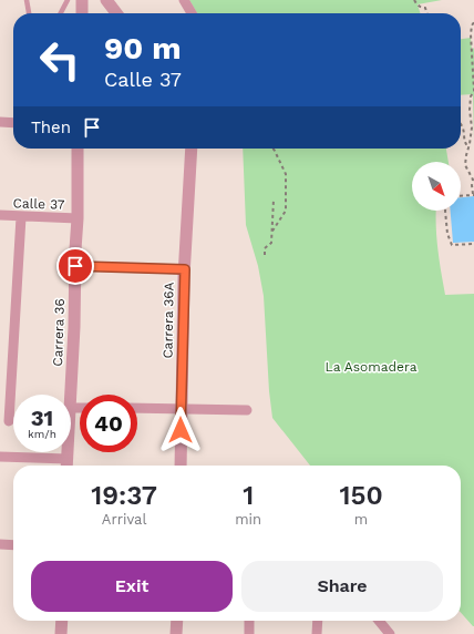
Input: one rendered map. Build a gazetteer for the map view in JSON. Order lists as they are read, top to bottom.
{
  "streets": {
    "street": ["Calle 37", "Carrera 36A", "Carrera 36"]
  },
  "crossings": [
    ["Calle 37", "Carrera 36"]
  ],
  "parks": ["La Asomadera"],
  "north": "bottom right",
  "page": {
    "turn": ["90 m", "Calle 37"],
    "then": "Then",
    "speed": "31 km/h",
    "limit": "40",
    "eta": [
      "19:37",
      "Arrival",
      "1",
      "min",
      "150",
      "m"
    ],
    "buttons": ["Exit", "Share"]
  }
}
